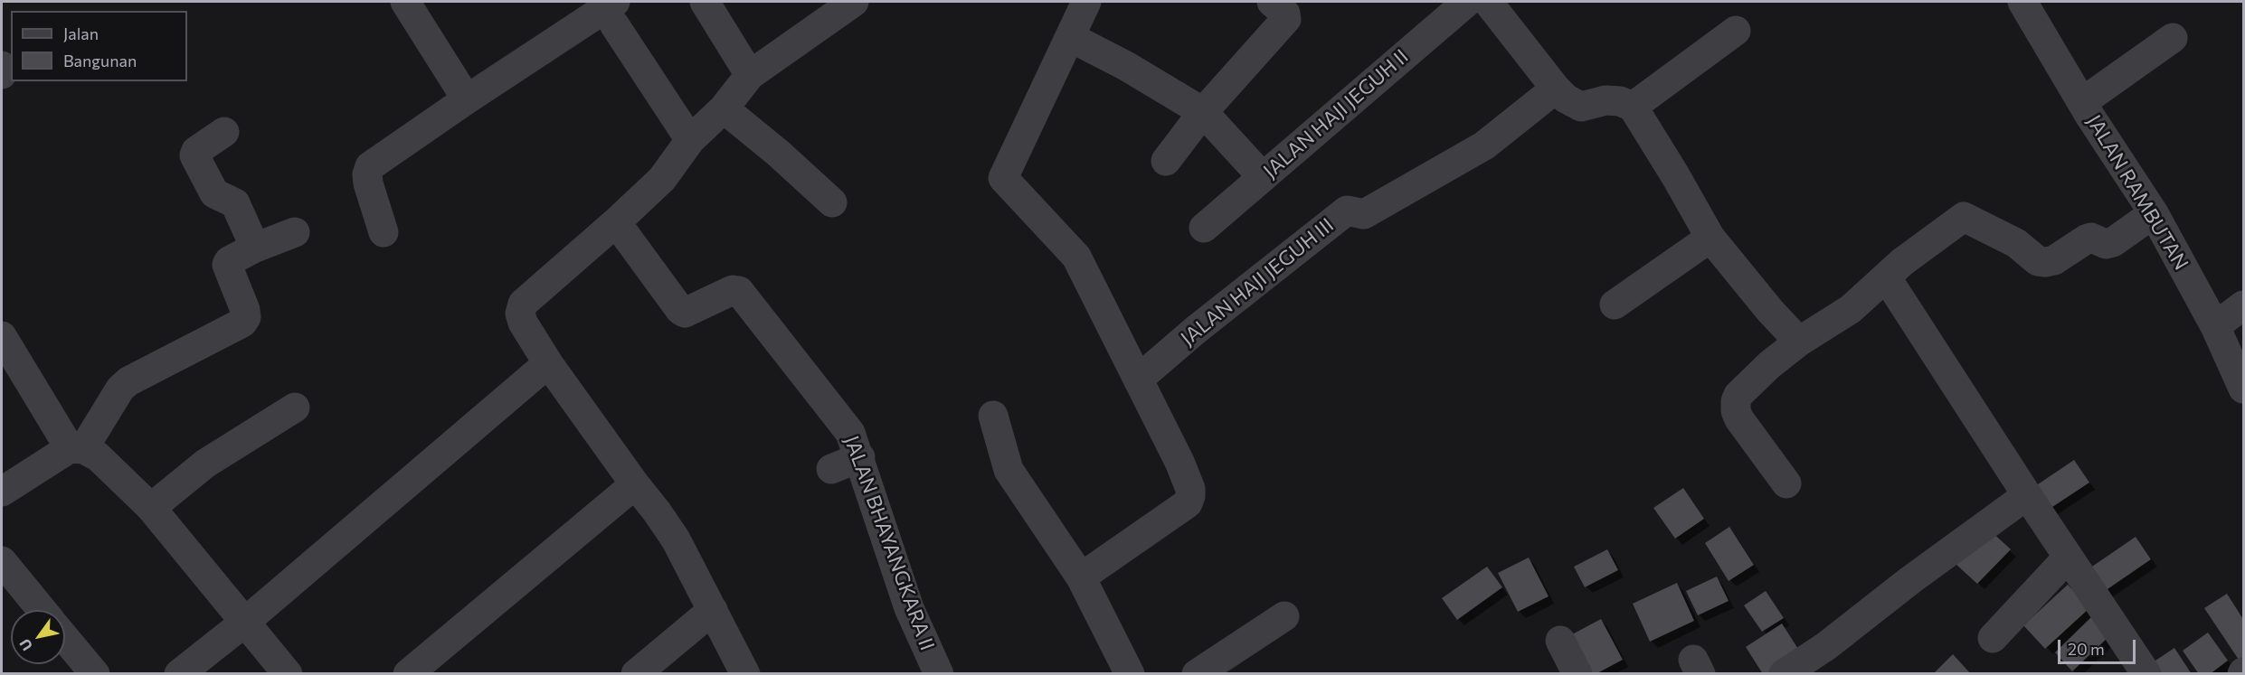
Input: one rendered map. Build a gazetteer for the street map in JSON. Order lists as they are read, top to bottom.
{
  "streets": {
    "street": [
      "JALAN HAJI JEGUH II",
      "JALAN RAMBUTAN",
      "JALAN HAJI JEGUH III",
      "JALAN BHAYANGKARA II"
    ]
  },
  "legend": ["Jalan", "Bangunan"],
  "scale_bar": "20 m",
  "north": "bottom left"
}
